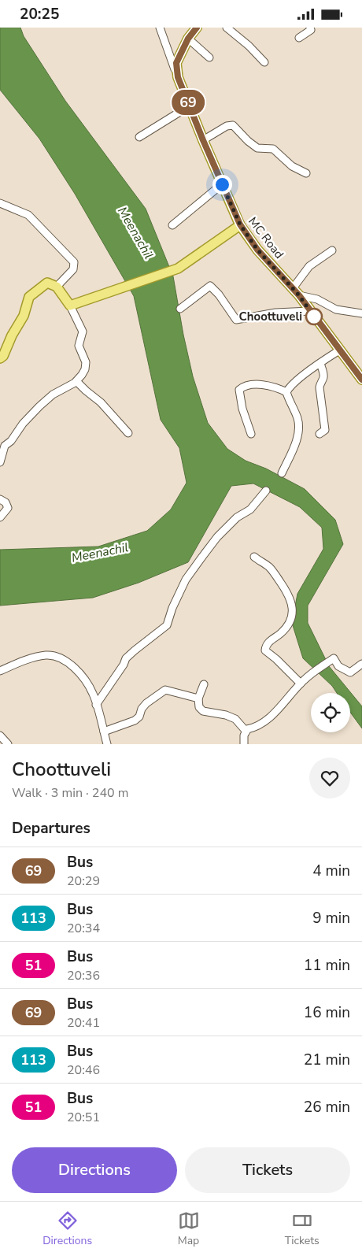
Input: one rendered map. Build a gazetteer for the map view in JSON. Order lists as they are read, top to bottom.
{
  "streets": {
    "main road": ["MC Road"]
  },
  "water": ["Meenachil"],
  "places": ["Choottuveli"],
  "lines": ["bus line 69"],
  "page": {
    "status": "20:25",
    "on_map": "69",
    "heading": [
      ["Choottuveli", "Walk · 3 min · 240 m"],
      "Departures"
    ],
    "list": [
      {
        "mark": "69",
        "name": "Bus",
        "note": "20:29",
        "value": "4 min"
      },
      {
        "mark": "113",
        "name": "Bus",
        "note": "20:34",
        "value": "9 min"
      },
      {
        "mark": "51",
        "name": "Bus",
        "note": "20:36",
        "value": "11 min"
      },
      {
        "mark": "69",
        "name": "Bus",
        "note": "20:41",
        "value": "16 min"
      },
      {
        "mark": "113",
        "name": "Bus",
        "note": "20:46",
        "value": "21 min"
      },
      {
        "mark": "51",
        "name": "Bus",
        "note": "20:51",
        "value": "26 min"
      }
    ],
    "buttons": ["Directions", "Tickets"],
    "tabs": ["Directions", "Map", "Tickets"]
  }
}
